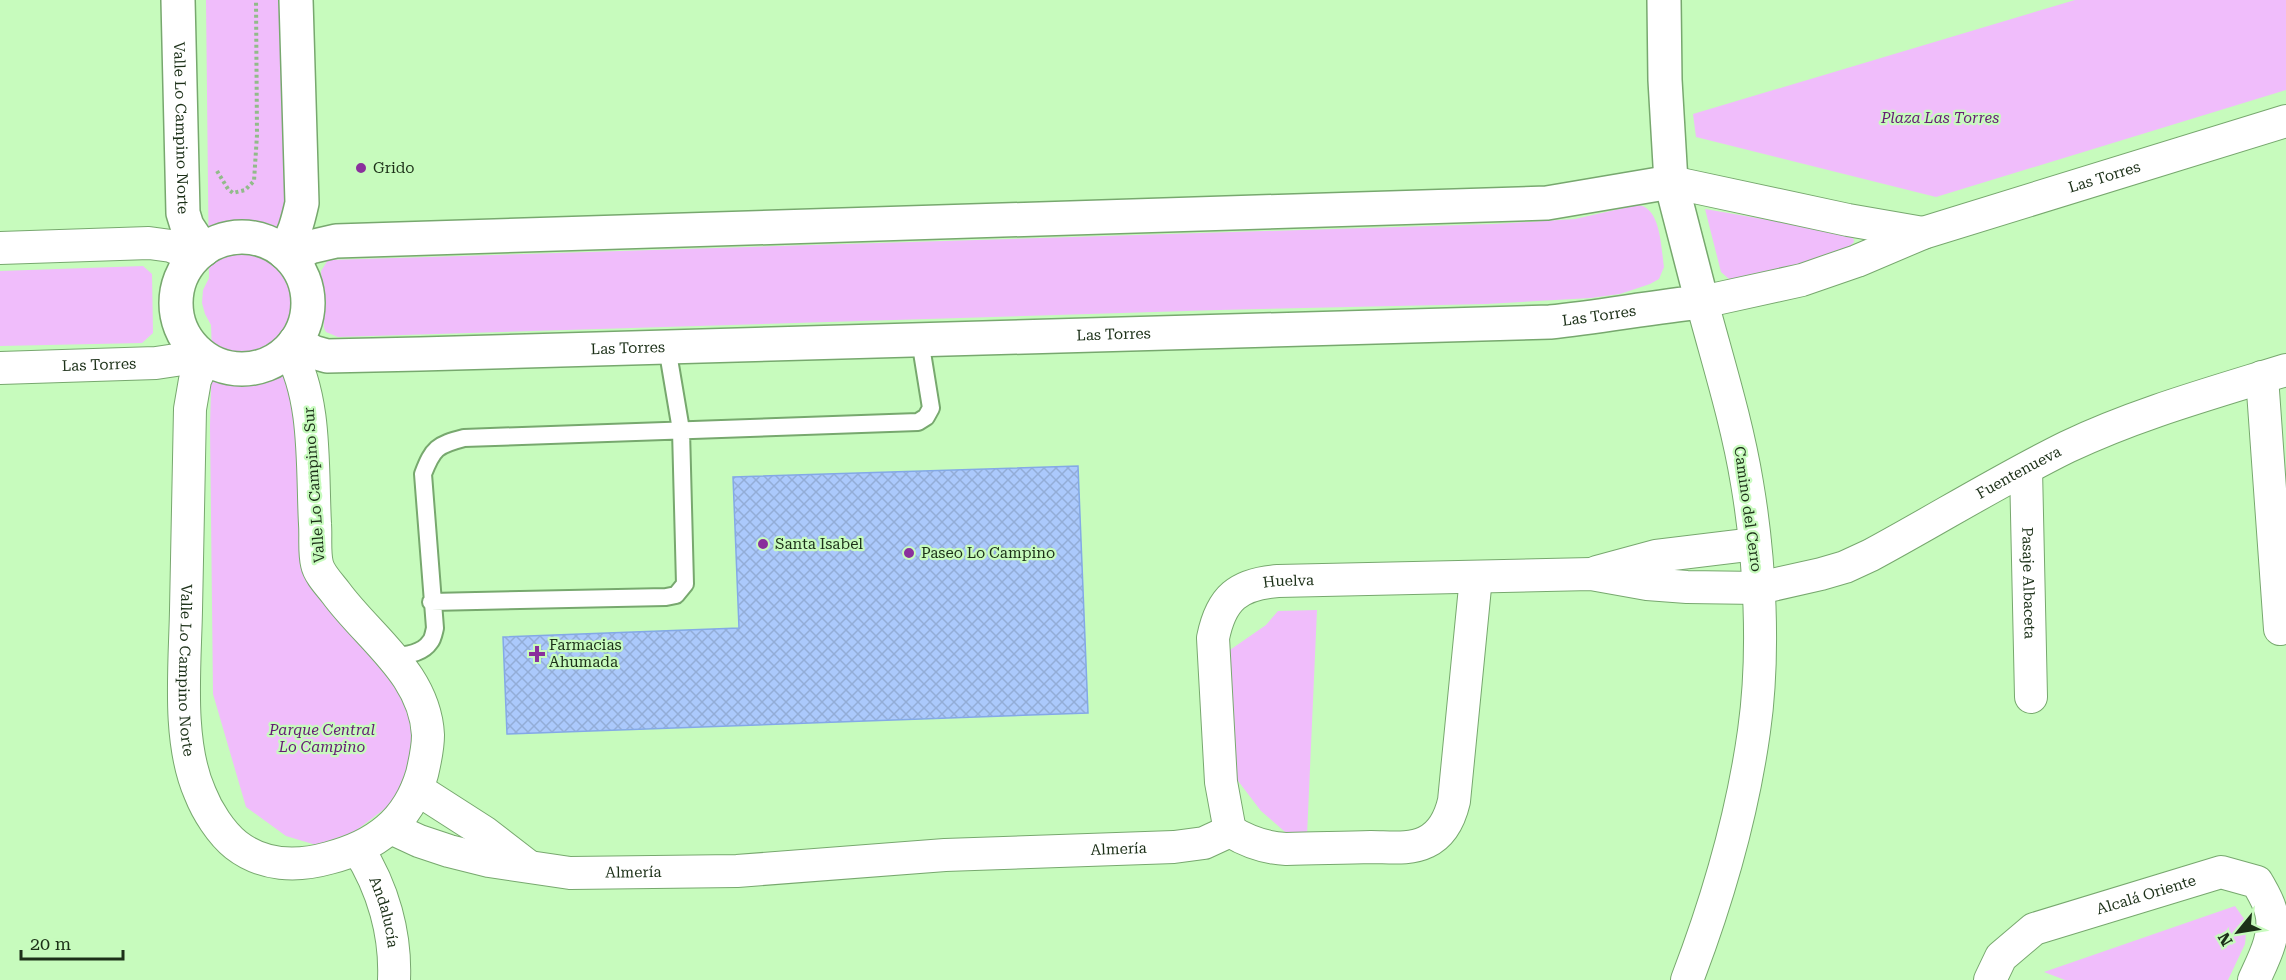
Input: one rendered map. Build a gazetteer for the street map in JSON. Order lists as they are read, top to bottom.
{
  "streets": {
    "street": [
      "Valle Lo Campino Norte",
      "Las Torres",
      "Fuentenueva",
      "Valle Lo Campino Sur",
      "Camino del Cerro",
      "Huelva",
      "Pasaje Albaceta",
      "Almería",
      "Alcalá Oriente",
      "Andalucía"
    ]
  },
  "crossings": [
    ["Valle Lo Campino Norte", "Las Torres"],
    ["Valle Lo Campino Norte", "Valle Lo Campino Sur"],
    ["Valle Lo Campino Norte", "Andalucía"],
    ["Las Torres", "Valle Lo Campino Sur"],
    ["Las Torres", "Camino del Cerro"],
    ["Fuentenueva", "Camino del Cerro"],
    ["Fuentenueva", "Huelva"],
    ["Fuentenueva", "Pasaje Albaceta"],
    ["Valle Lo Campino Sur", "Almería"],
    ["Valle Lo Campino Sur", "Andalucía"],
    ["Camino del Cerro", "Huelva"],
    ["Huelva", "Almería"]
  ],
  "parks": ["Plaza Las Torres", "Parque Central Lo Campino"],
  "places": {
    "other": ["Grido", "Santa Isabel", "Paseo Lo Campino"],
    "health": ["Farmacias Ahumada"]
  },
  "scale_bar": "20 m",
  "north": "bottom left"
}
